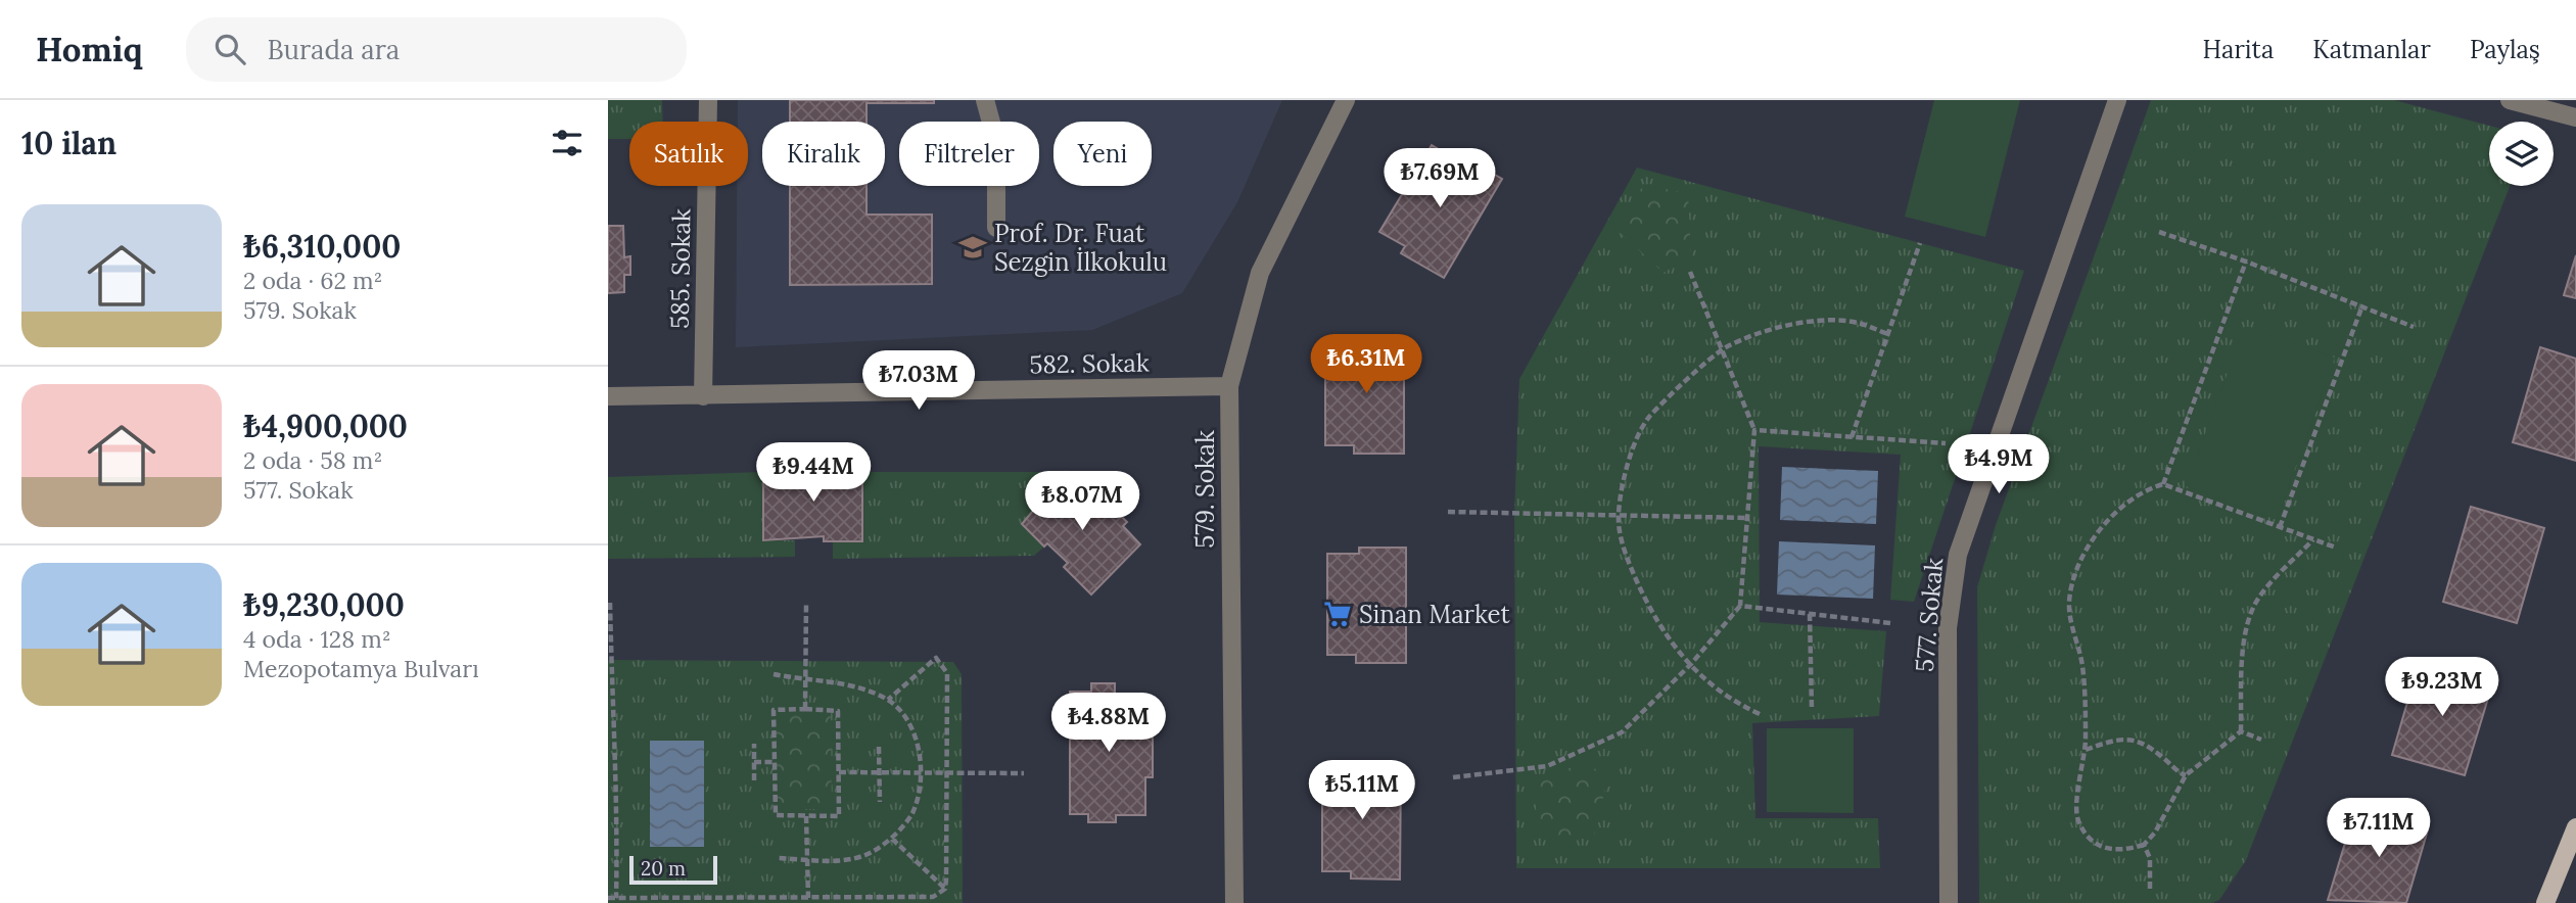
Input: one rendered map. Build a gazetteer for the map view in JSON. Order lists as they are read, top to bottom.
{
  "streets": {
    "street": [
      "585. Sokak",
      "582. Sokak",
      "579. Sokak",
      "577. Sokak"
    ]
  },
  "crossings": [
    ["585. Sokak", "582. Sokak"],
    ["582. Sokak", "579. Sokak"]
  ],
  "places": {
    "school or university": ["Prof. Dr. Fuat Sezgin İlkokulu"],
    "supermarket": ["Sinan Market"]
  },
  "scale_bar": "20 m",
  "page": {
    "header": "Homiq",
    "search": "Burada ara",
    "nav": ["Harita", "Katmanlar", "Paylaş"],
    "heading": "10 ilan",
    "chip": [
      "Satılık",
      "Kiralık",
      "Filtreler",
      "Yeni"
    ],
    "price": [
      "₺7.69M",
      "₺6.31M",
      "₺7.03M",
      "₺4.9M",
      "₺9.44M",
      "₺8.07M",
      "₺9.23M",
      "₺4.88M",
      "₺5.11M",
      "₺7.11M"
    ],
    "list": [
      {
        "name": "₺6,310,000",
        "note": "2 oda · 62 m² · 579. Sokak"
      },
      {
        "name": "₺4,900,000",
        "note": "2 oda · 58 m² · 577. Sokak"
      },
      {
        "name": "₺9,230,000",
        "note": "4 oda · 128 m² · Mezopotamya Bulvarı"
      }
    ],
    "scale": "20 m"
  }
}
